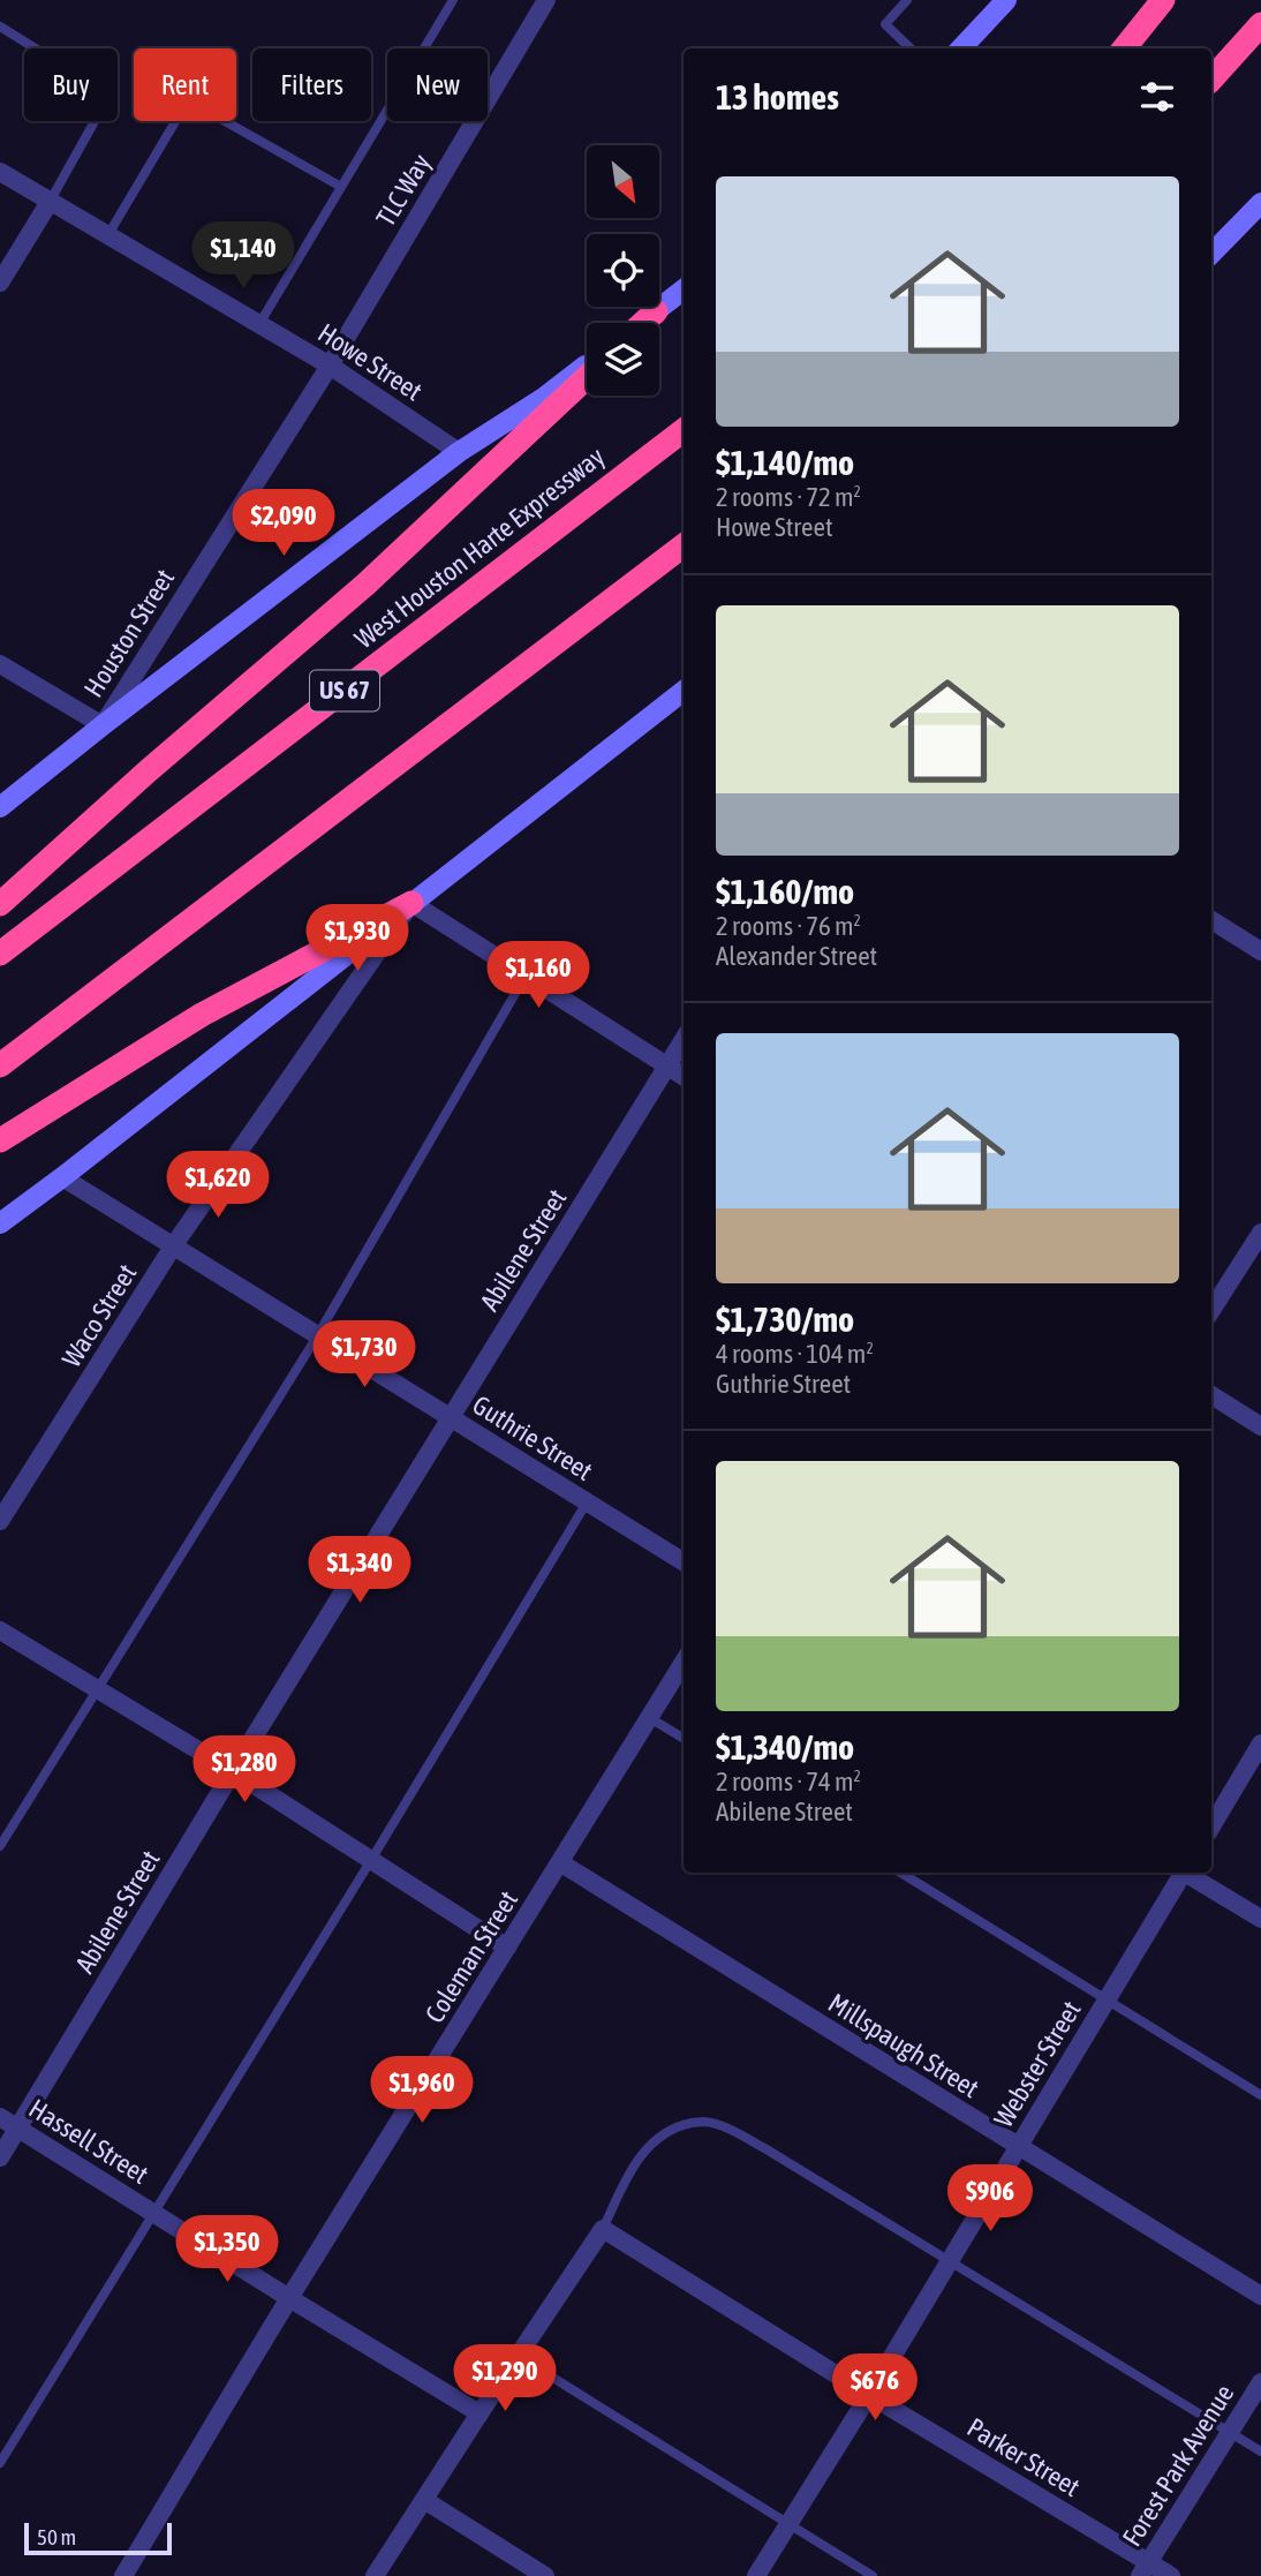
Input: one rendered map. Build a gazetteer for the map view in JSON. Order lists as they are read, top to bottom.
{
  "streets": {
    "highway": ["West Houston Harte Expressway", "US 67"],
    "street": [
      "TLC Way",
      "Howe Street",
      "Houston Street",
      "Abilene Street",
      "Waco Street",
      "Guthrie Street",
      "Coleman Street",
      "Millspaugh Street",
      "Webster Street",
      "Hassell Street",
      "Parker Street",
      "Forest Park Avenue"
    ]
  },
  "crossings": [
    ["TLC Way", "Howe Street"],
    ["TLC Way", "Houston Street"],
    ["Howe Street", "Houston Street"],
    ["Abilene Street", "Guthrie Street"],
    ["Abilene Street", "Hassell Street"],
    ["Waco Street", "Guthrie Street"],
    ["Coleman Street", "Millspaugh Street"],
    ["Coleman Street", "Hassell Street"],
    ["Millspaugh Street", "Webster Street"],
    ["Webster Street", "Parker Street"],
    ["Parker Street", "Forest Park Avenue"]
  ],
  "scale_bar": "50 m",
  "north": "bottom right",
  "page": {
    "chip": [
      "Buy",
      "Rent",
      "Filters",
      "New"
    ],
    "heading": "13 homes",
    "list": [
      {
        "name": "$1,140/mo",
        "note": "2 rooms · 72 m² · Howe Street"
      },
      {
        "name": "$1,160/mo",
        "note": "2 rooms · 76 m² · Alexander Street"
      },
      {
        "name": "$1,730/mo",
        "note": "4 rooms · 104 m² · Guthrie Street"
      },
      {
        "name": "$1,340/mo",
        "note": "2 rooms · 74 m² · Abilene Street"
      }
    ],
    "price": [
      "$1,140",
      "$2,090",
      "$1,930",
      "$1,160",
      "$1,620",
      "$1,730",
      "$1,340",
      "$1,280",
      "$1,960",
      "$906",
      "$1,350",
      "$1,290",
      "$676"
    ],
    "scale": "50 m"
  }
}
